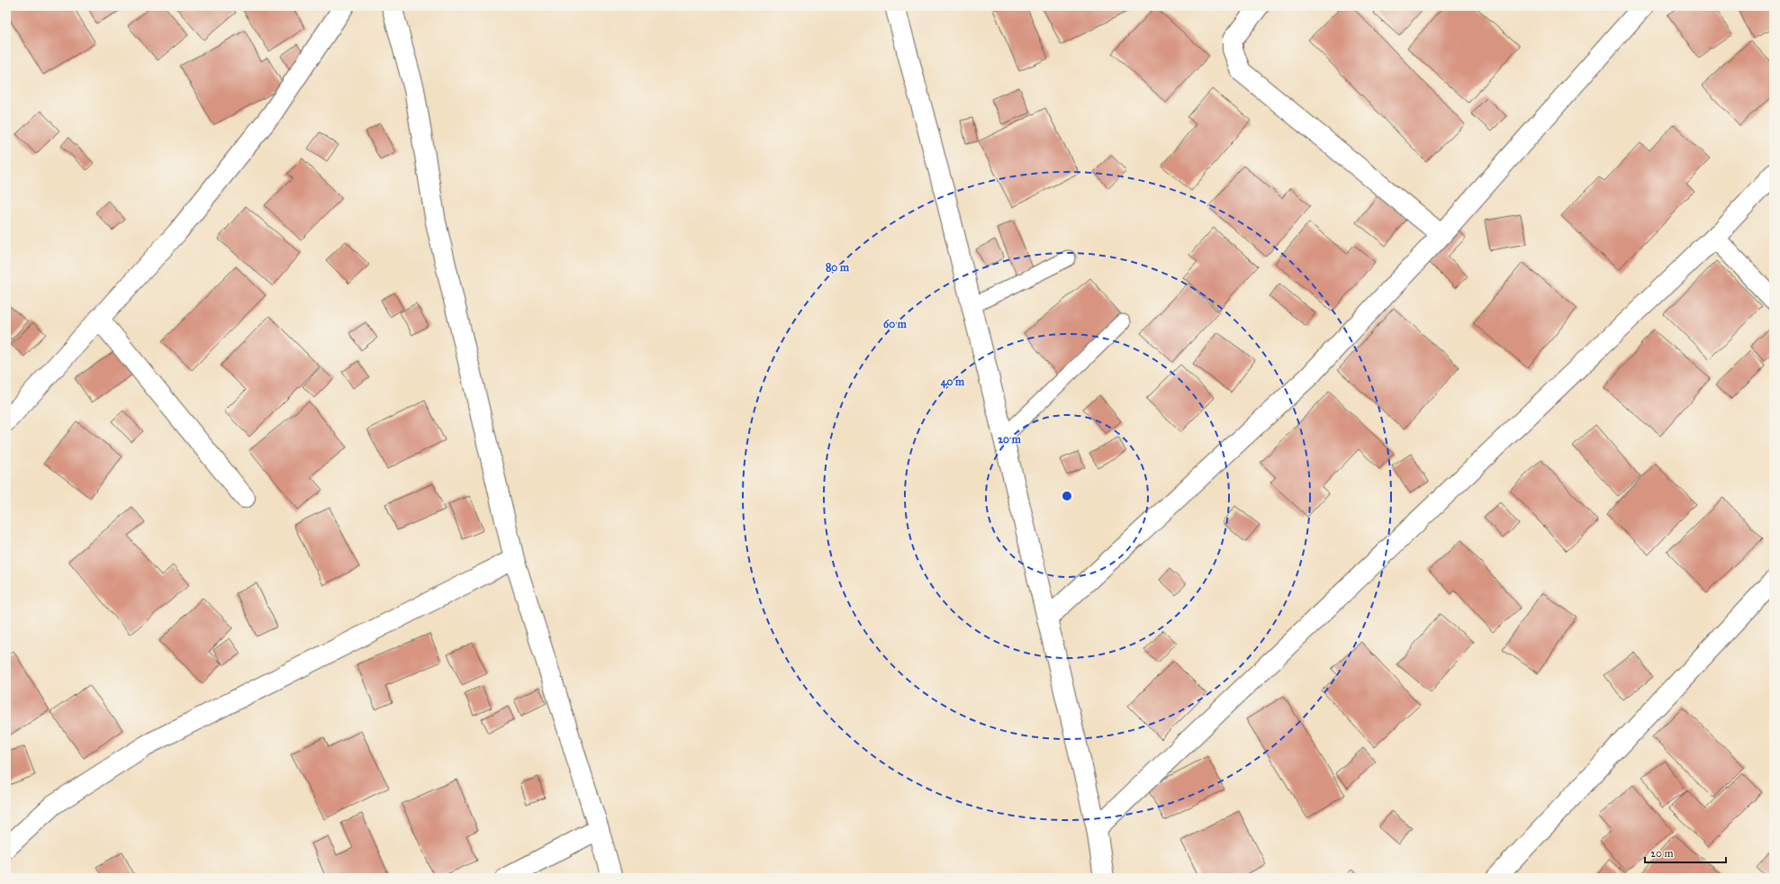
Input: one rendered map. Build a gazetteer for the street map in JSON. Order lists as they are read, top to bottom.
{
  "scale_bar": "20 m",
  "rings": [
    "80 m",
    "60 m",
    "40 m",
    "20 m"
  ]
}
